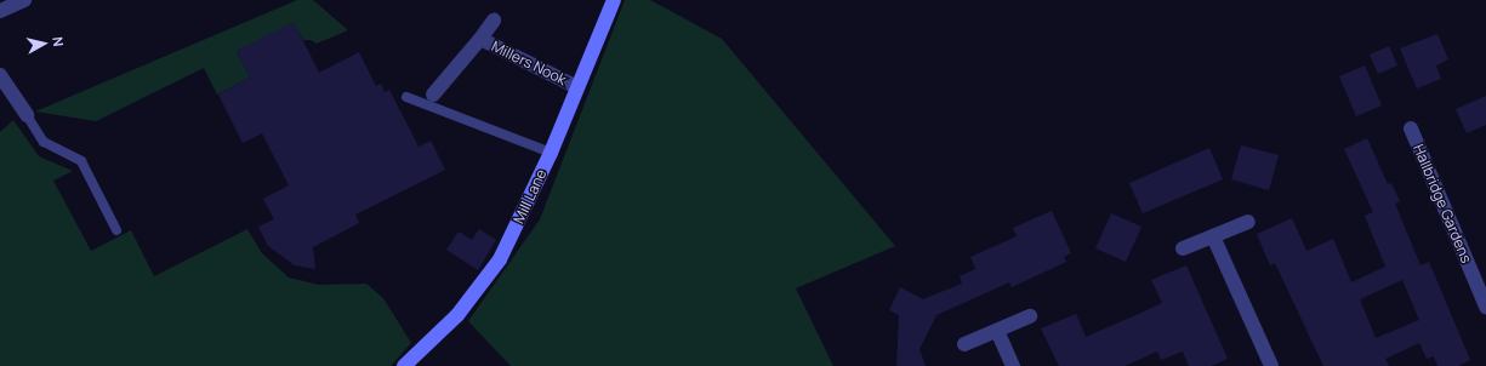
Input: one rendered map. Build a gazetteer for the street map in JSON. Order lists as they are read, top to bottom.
{
  "streets": {
    "street": ["Millers Nook", "Mill Lane", "Hallbridge Gardens"]
  },
  "crossings": [
    ["Millers Nook", "Mill Lane"]
  ],
  "north": "right"
}
